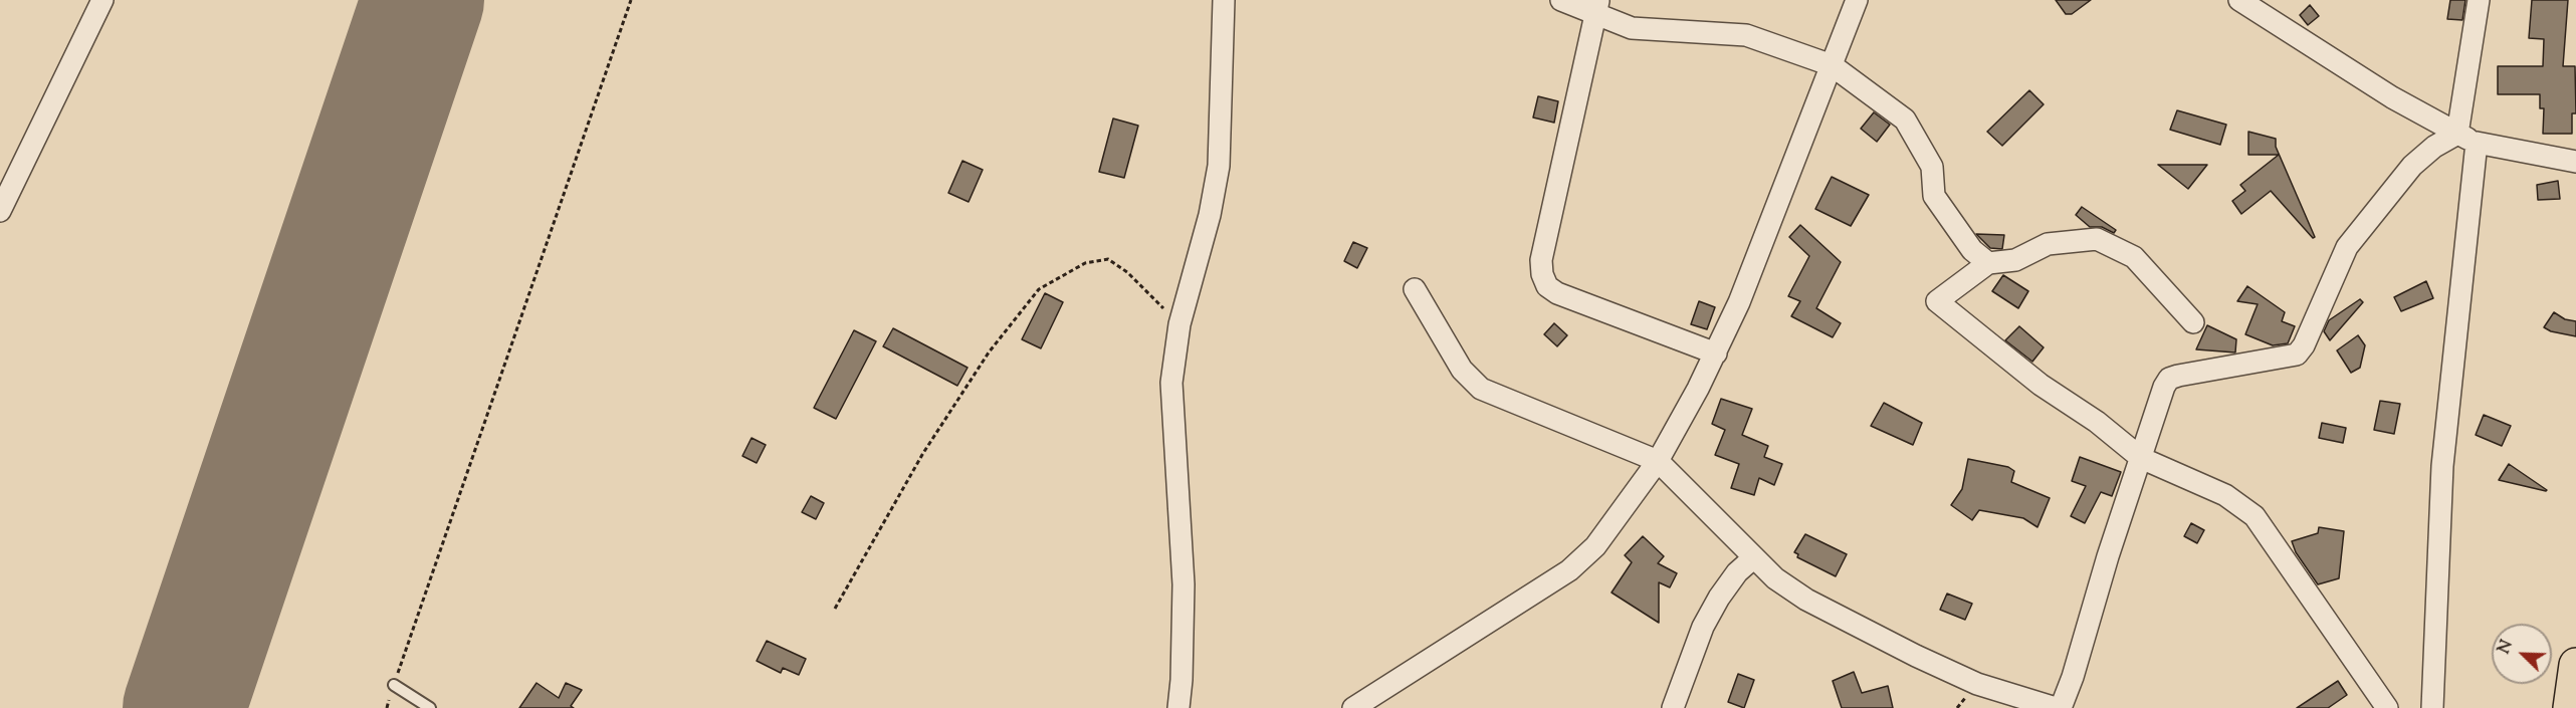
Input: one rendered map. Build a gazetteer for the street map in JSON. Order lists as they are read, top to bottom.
{
  "north": "top left"
}
